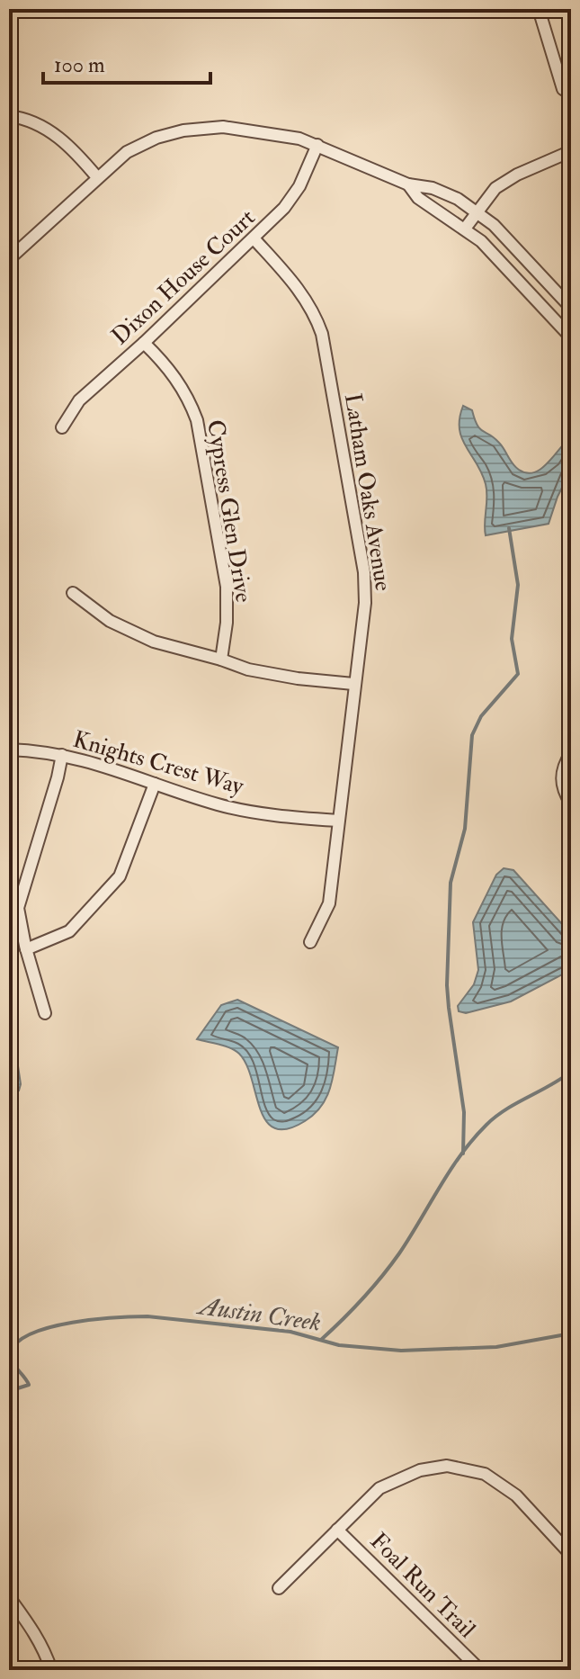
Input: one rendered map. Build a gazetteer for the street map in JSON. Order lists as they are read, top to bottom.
{
  "streets": {
    "street": [
      "Dixon House Court",
      "Latham Oaks Avenue",
      "Cypress Glen Drive",
      "Knights Crest Way",
      "Foal Run Trail"
    ]
  },
  "crossings": [
    ["Dixon House Court", "Latham Oaks Avenue"],
    ["Dixon House Court", "Cypress Glen Drive"],
    ["Latham Oaks Avenue", "Knights Crest Way"]
  ],
  "water": ["Austin Creek"],
  "scale_bar": "100 m"
}
